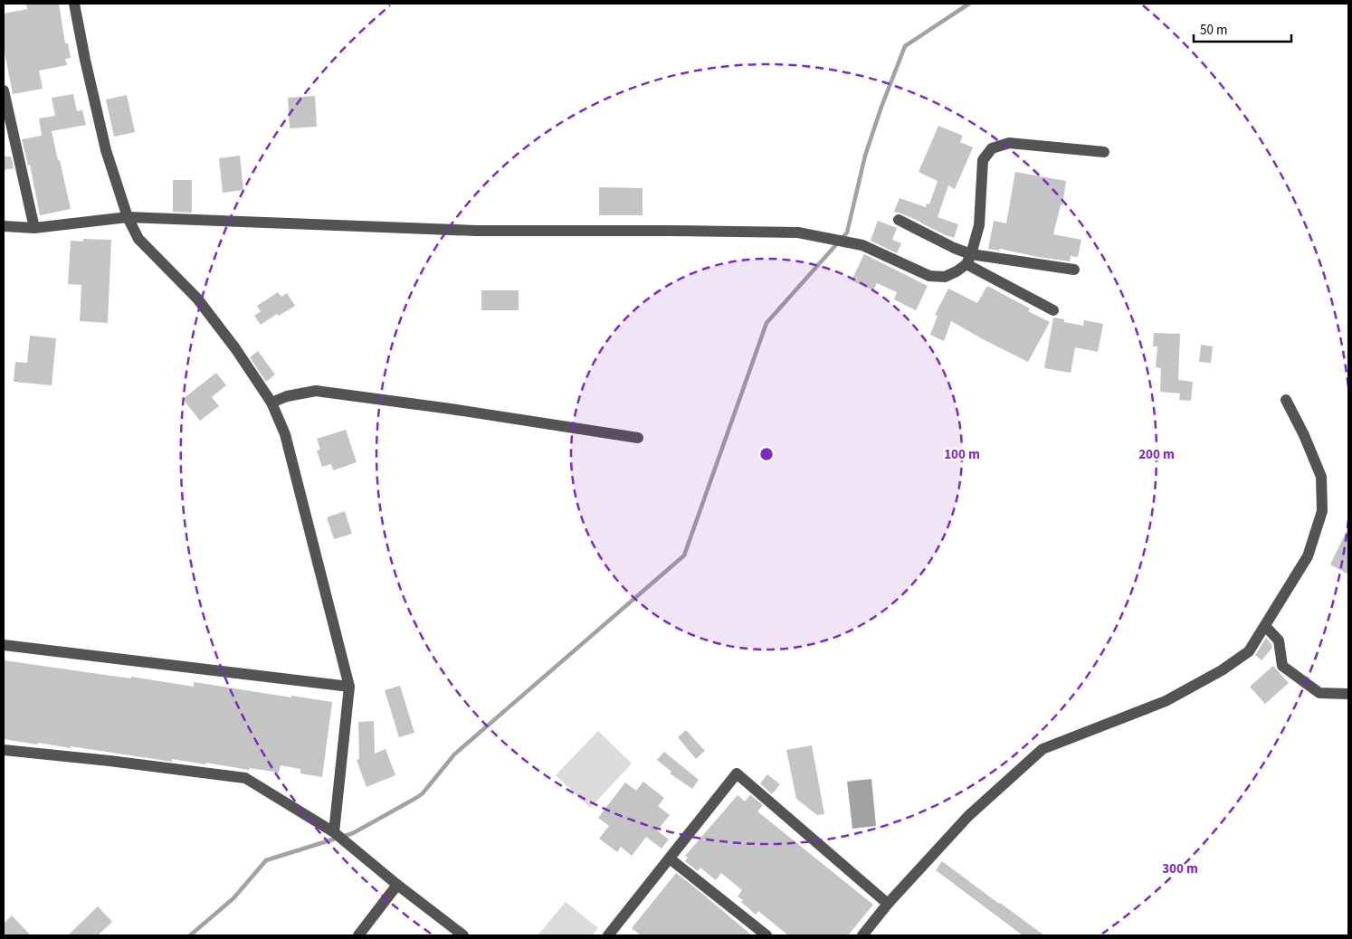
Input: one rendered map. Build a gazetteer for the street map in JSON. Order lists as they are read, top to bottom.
{
  "scale_bar": "50 m",
  "rings": ["100 m", "200 m", "300 m"]
}
